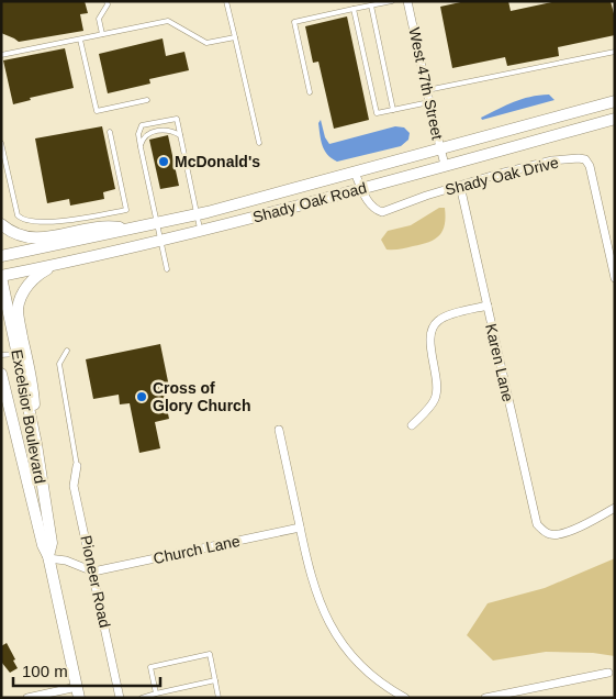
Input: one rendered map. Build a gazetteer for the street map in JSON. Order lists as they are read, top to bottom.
{
  "streets": {
    "main road": ["Shady Oak Road", "Excelsior Boulevard"],
    "street": [
      "West 47th Street",
      "Shady Oak Drive",
      "Karen Lane",
      "Church Lane",
      "Pioneer Road"
    ]
  },
  "crossings": [
    ["West 47th Street", "Shady Oak Road"],
    ["Shady Oak Drive", "Shady Oak Road"],
    ["Shady Oak Drive", "Karen Lane"],
    ["Shady Oak Road", "Excelsior Boulevard"],
    ["Church Lane", "Pioneer Road"]
  ],
  "places": ["McDonald's", "Cross of Glory Church"],
  "scale_bar": "100 m"
}
